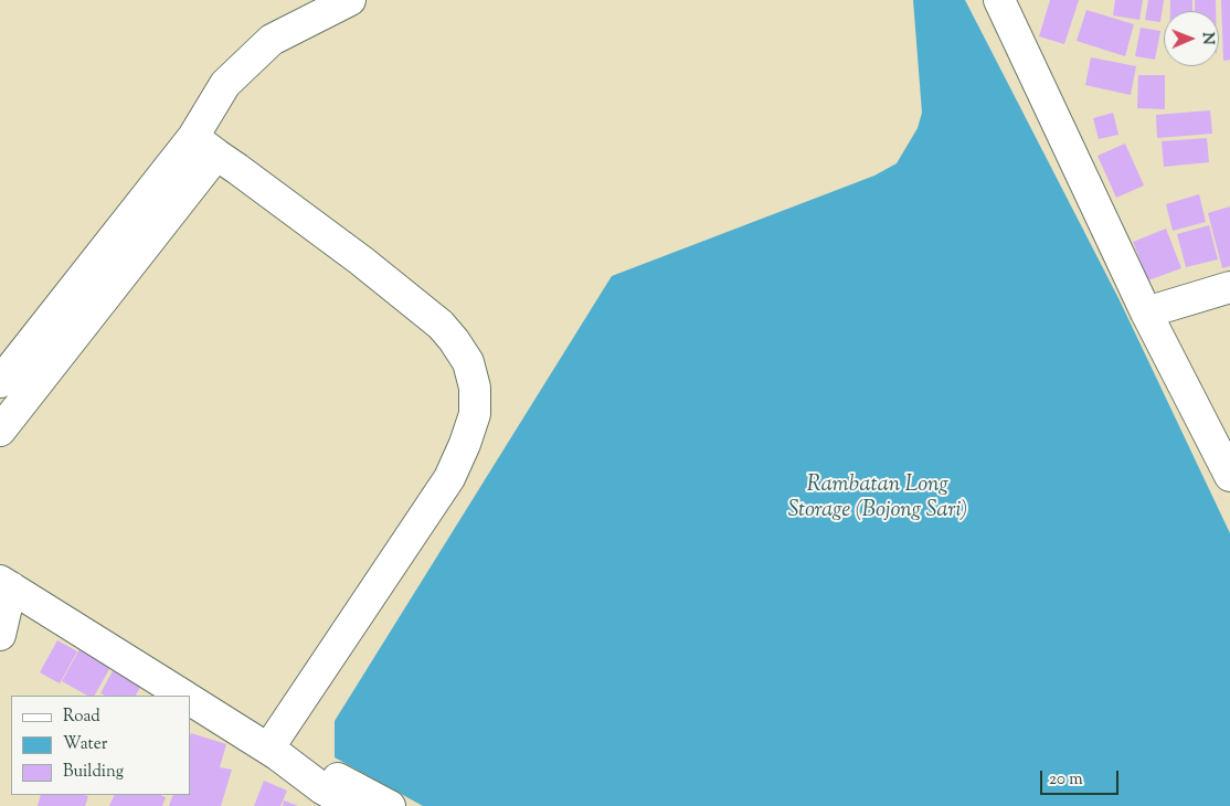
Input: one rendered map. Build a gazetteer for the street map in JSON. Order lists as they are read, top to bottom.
{
  "water": ["Rambatan Long Storage (Bojong Sari)"],
  "legend": ["Road", "Water", "Building"],
  "scale_bar": "20 m",
  "north": "right"
}
